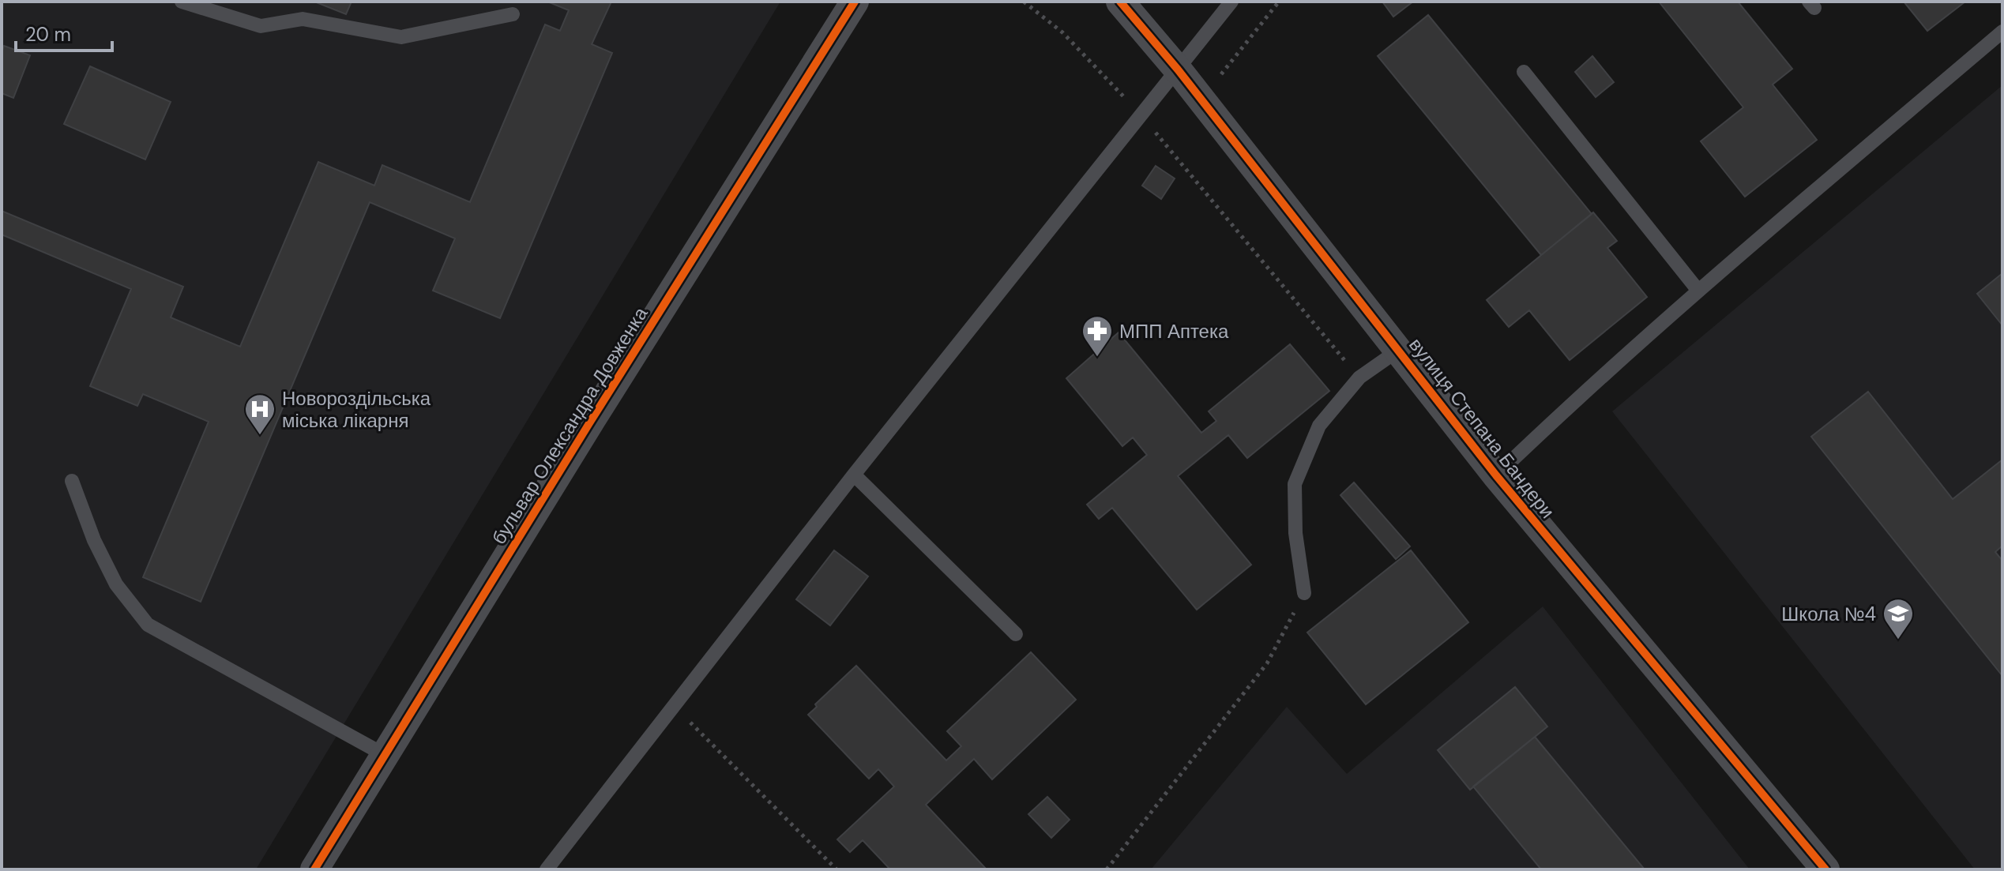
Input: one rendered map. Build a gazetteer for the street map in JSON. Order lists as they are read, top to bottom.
{
  "streets": {
    "street": ["бульвар Олександра Довженка", "вулиця Степана Бандери"]
  },
  "places": {
    "pharmacy": ["МПП Аптека"],
    "hospital": ["Новороздільська міська лікарня"],
    "school or university": ["Школа №4"]
  },
  "scale_bar": "20 m"
}
